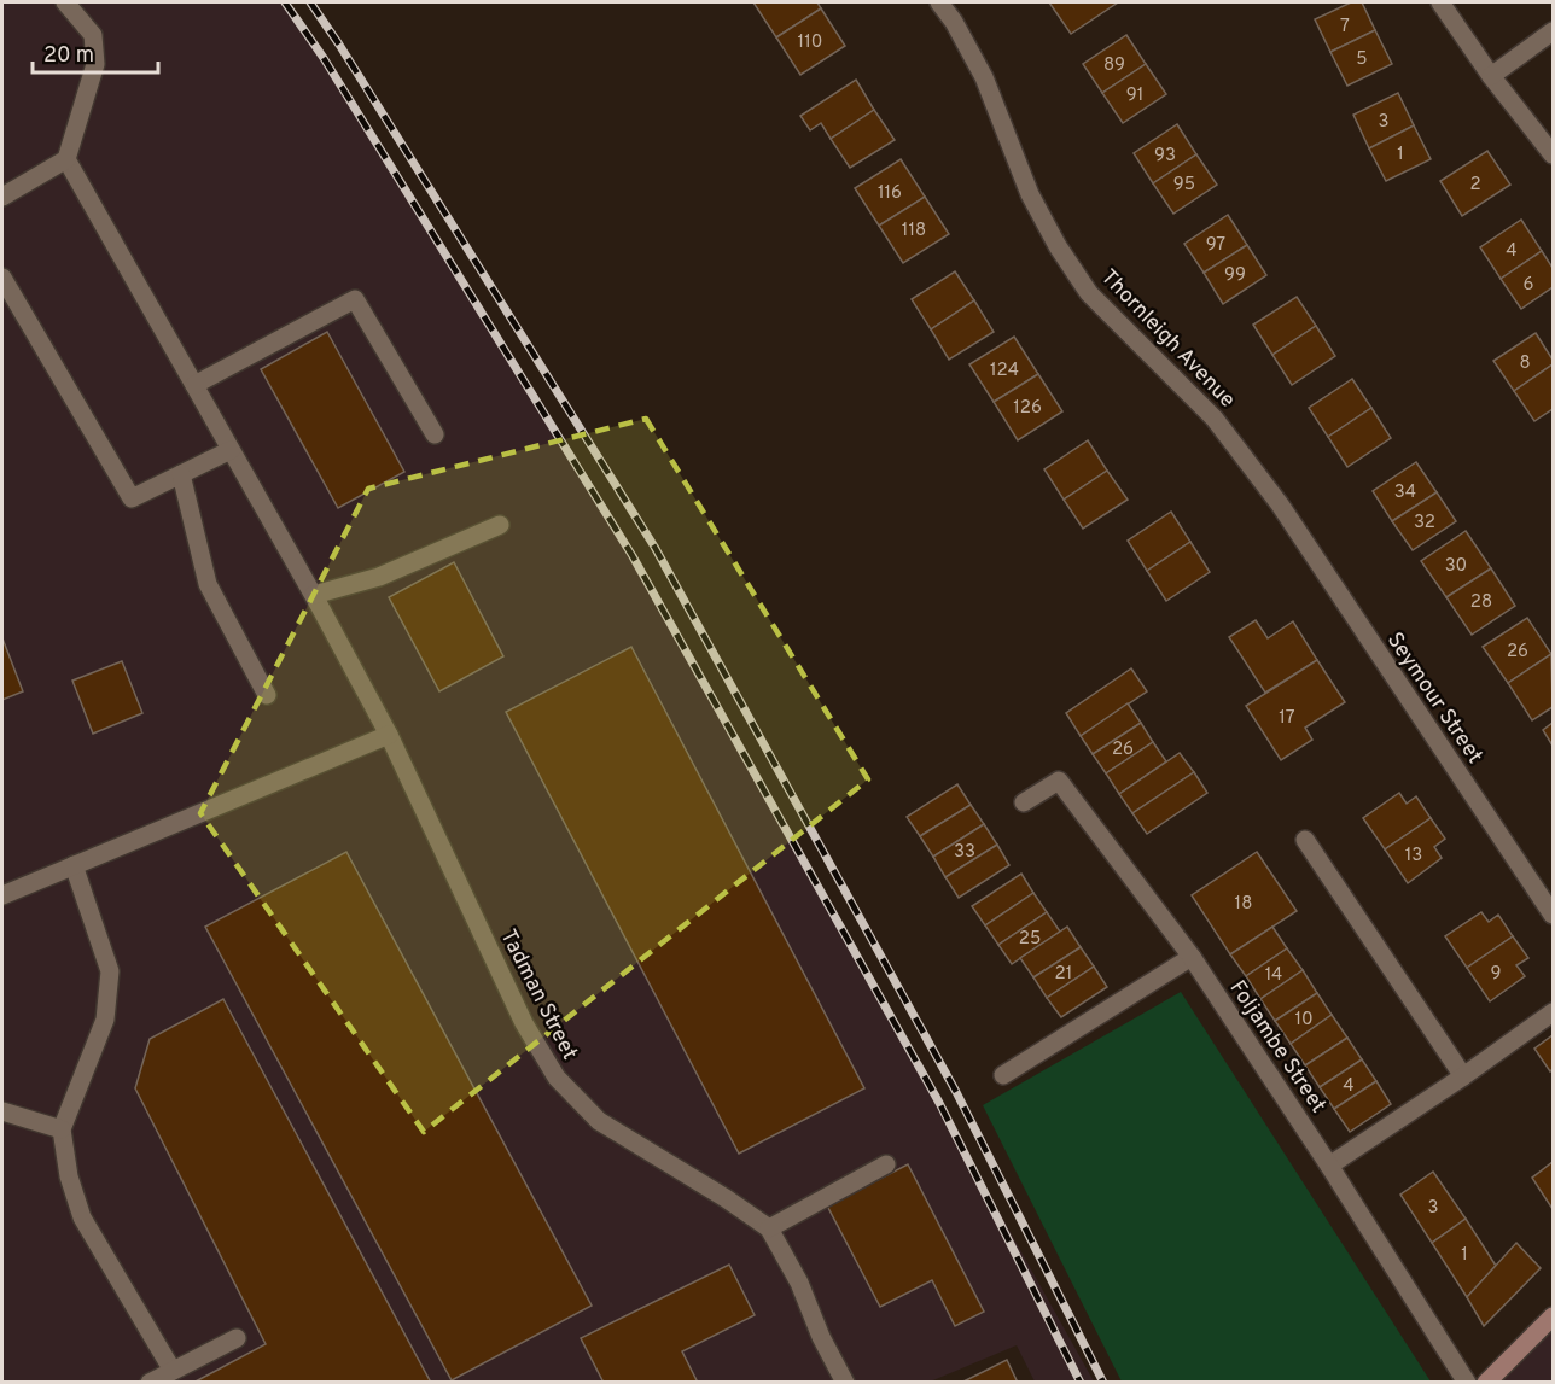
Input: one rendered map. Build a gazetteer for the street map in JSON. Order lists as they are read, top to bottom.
{
  "streets": {
    "street": [
      "Thornleigh Avenue",
      "Seymour Street",
      "Tadman Street",
      "Foljambe Street"
    ]
  },
  "crossings": [
    ["Thornleigh Avenue", "Seymour Street"]
  ],
  "house_numbers": [
    "7",
    "110",
    "5",
    "89",
    "91",
    "3",
    "1",
    "93",
    "95",
    "2",
    "116",
    "118",
    "97",
    "4",
    "99",
    "6",
    "8",
    "124",
    "126",
    "34",
    "32",
    "30",
    "28",
    "26",
    "17",
    "26",
    "33",
    "13",
    "18",
    "25",
    "21",
    "9",
    "14",
    "10",
    "4",
    "3",
    "1"
  ],
  "scale_bar": "20 m"
}
